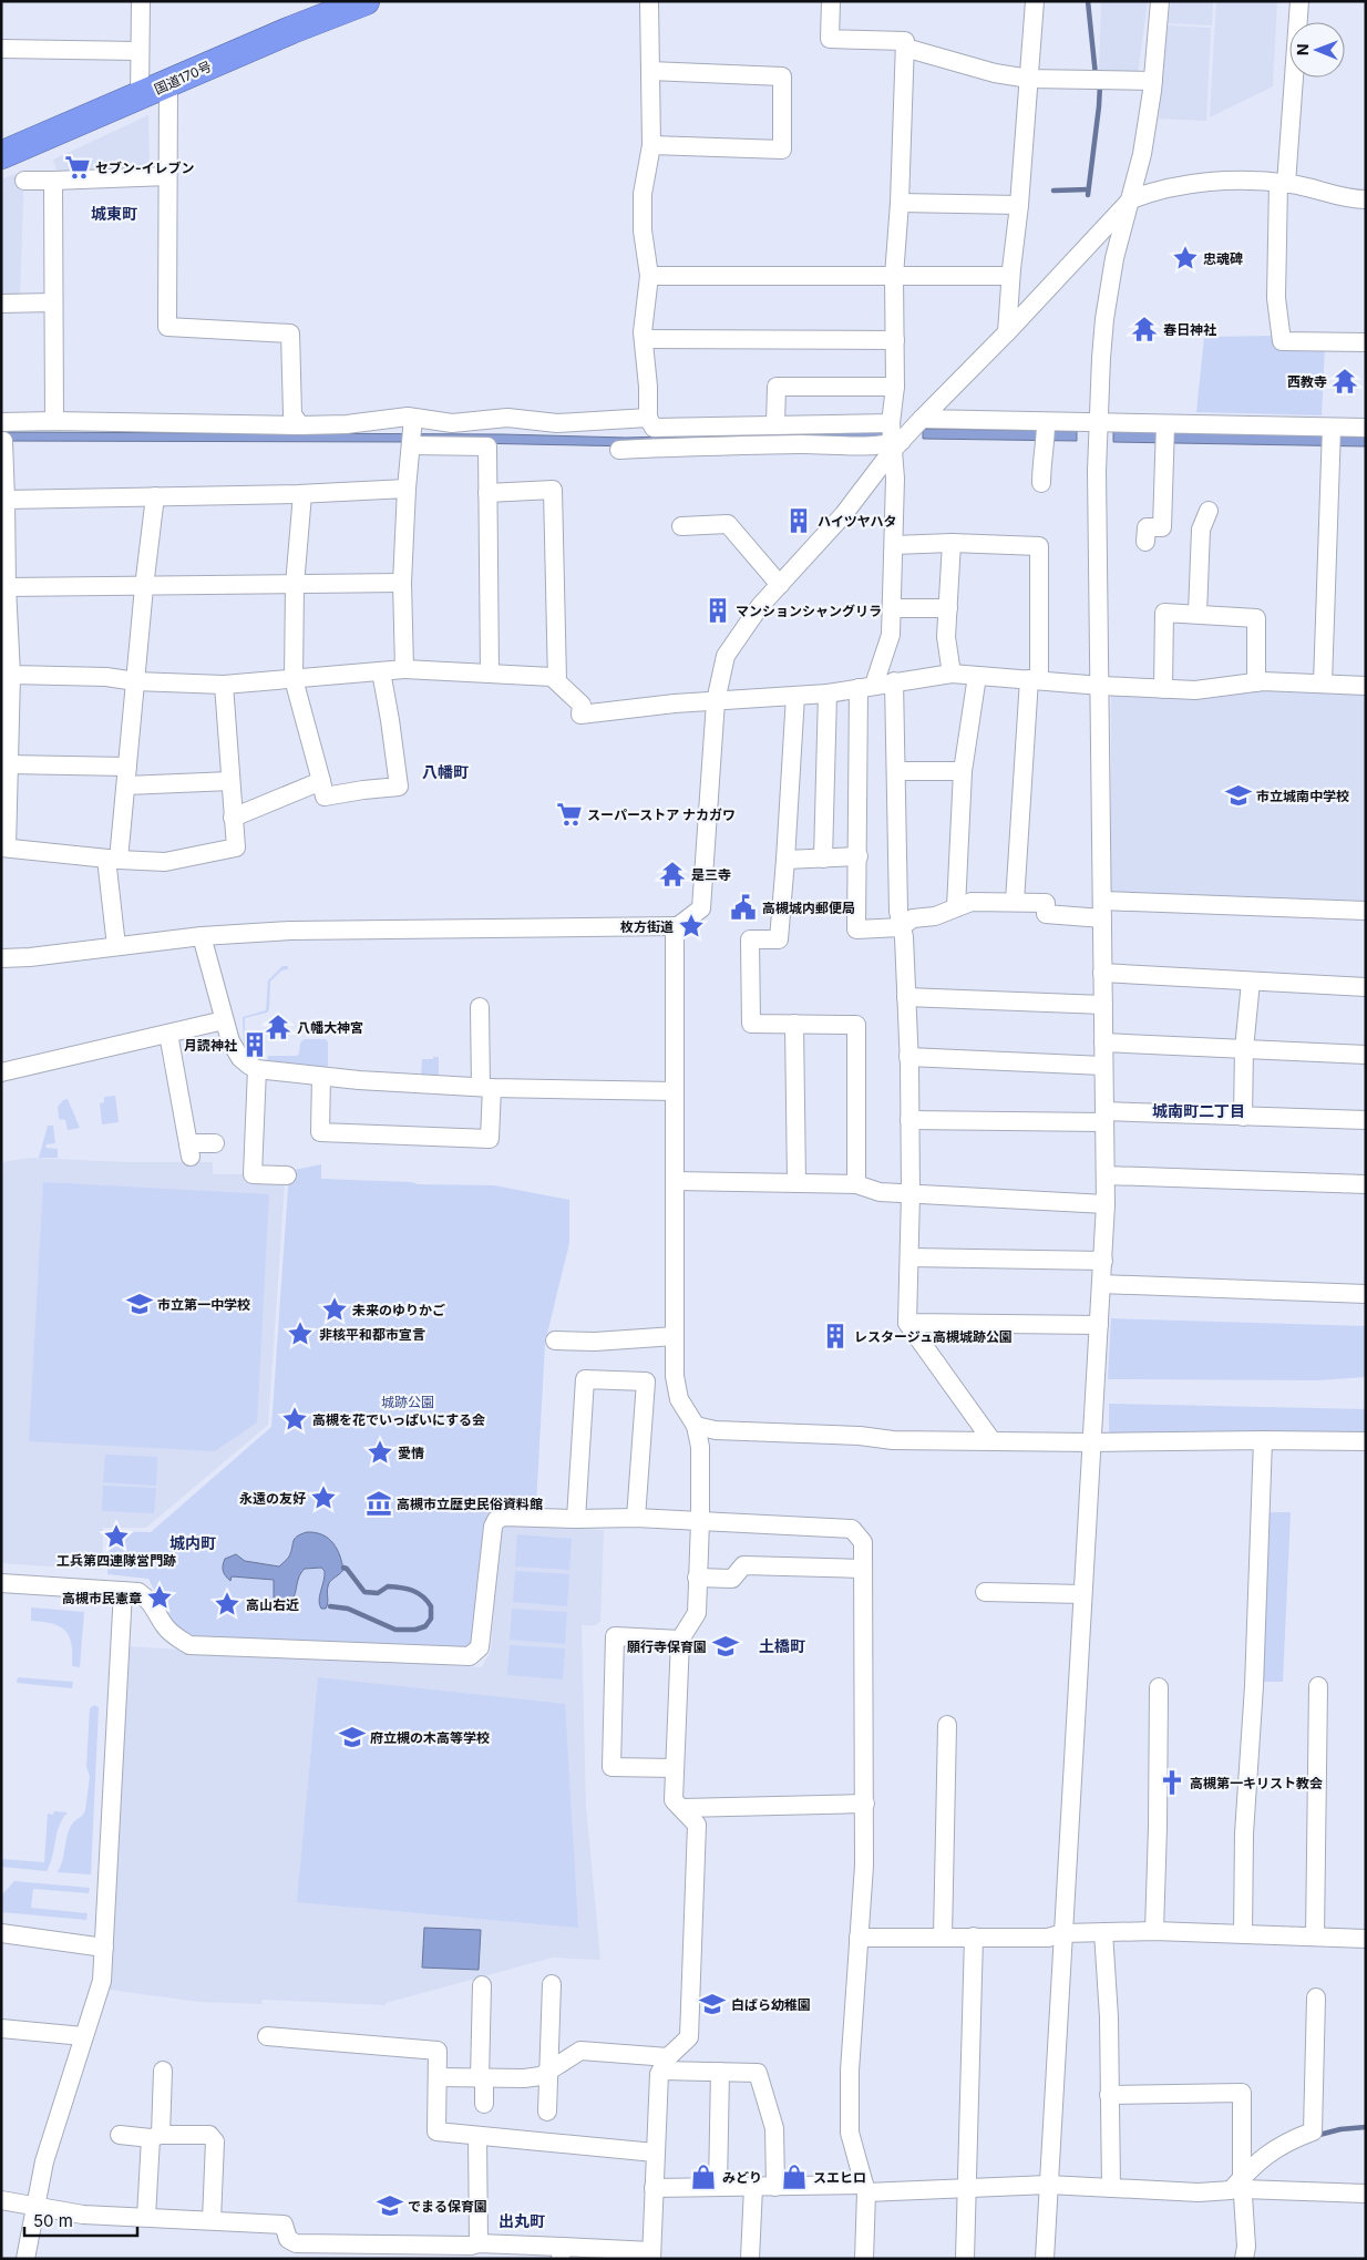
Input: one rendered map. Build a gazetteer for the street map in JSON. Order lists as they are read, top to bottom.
{
  "streets": {
    "highway": ["国道170号"]
  },
  "districts": [
    "城東町",
    "八幡町",
    "城南町二丁目",
    "城内町",
    "土橋町",
    "出丸町"
  ],
  "parks": ["城跡公園"],
  "places": {
    "supermarket": ["セブン-イレブン", "スーパーストア ナカガワ"],
    "place": [
      "忠魂碑",
      "枚方街道",
      "未来のゆりかご",
      "非核平和都市宣言",
      "高槻を花でいっぱいにする会",
      "愛情",
      "永遠の友好",
      "工兵第四連隊営門跡",
      "高槻市民憲章",
      "高山右近"
    ],
    "temple": [
      "春日神社",
      "西教寺",
      "是三寺",
      "八幡大神宮"
    ],
    "building": [
      "ハイツヤハタ",
      "マンションシャングリラ",
      "月読神社",
      "レスタージュ高槻城跡公園"
    ],
    "school or university": [
      "市立城南中学校",
      "市立第一中学校",
      "願行寺保育園",
      "府立槻の木高等学校",
      "白ばら幼稚園",
      "でまる保育園"
    ],
    "public building": ["高槻城内郵便局"],
    "museum": ["高槻市立歴史民俗資料館"],
    "church": ["高槻第一キリスト教会"],
    "shop": ["みどり", "スエヒロ"]
  },
  "scale_bar": "50 m",
  "north": "left"
}
